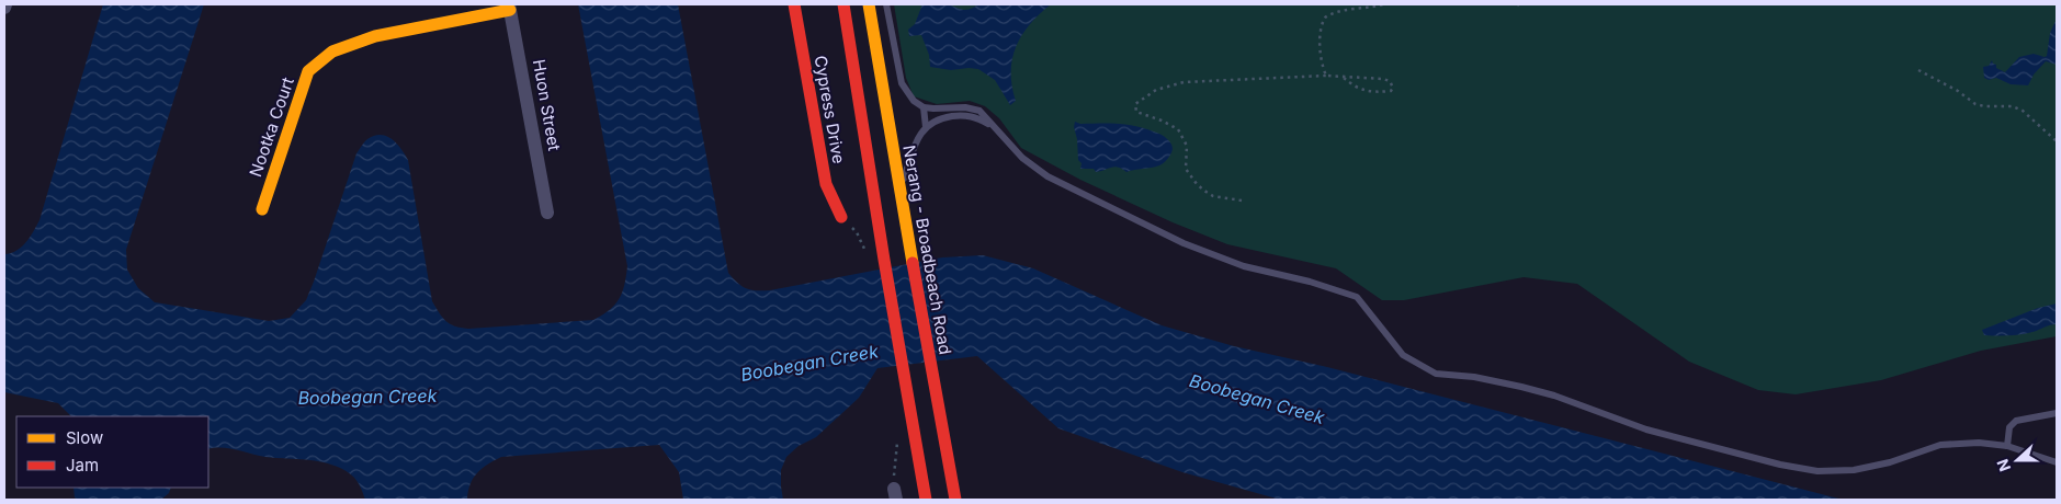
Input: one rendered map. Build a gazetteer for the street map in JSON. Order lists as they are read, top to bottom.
{
  "streets": {
    "main road": ["Cypress Drive", "Nootka Court", "Nerang - Broadbeach Road"],
    "street": ["Huon Street"]
  },
  "crossings": [
    ["Huon Street", "Nootka Court"]
  ],
  "water": ["Boobegan Creek"],
  "legend": ["Slow", "Jam"],
  "north": "left"
}
